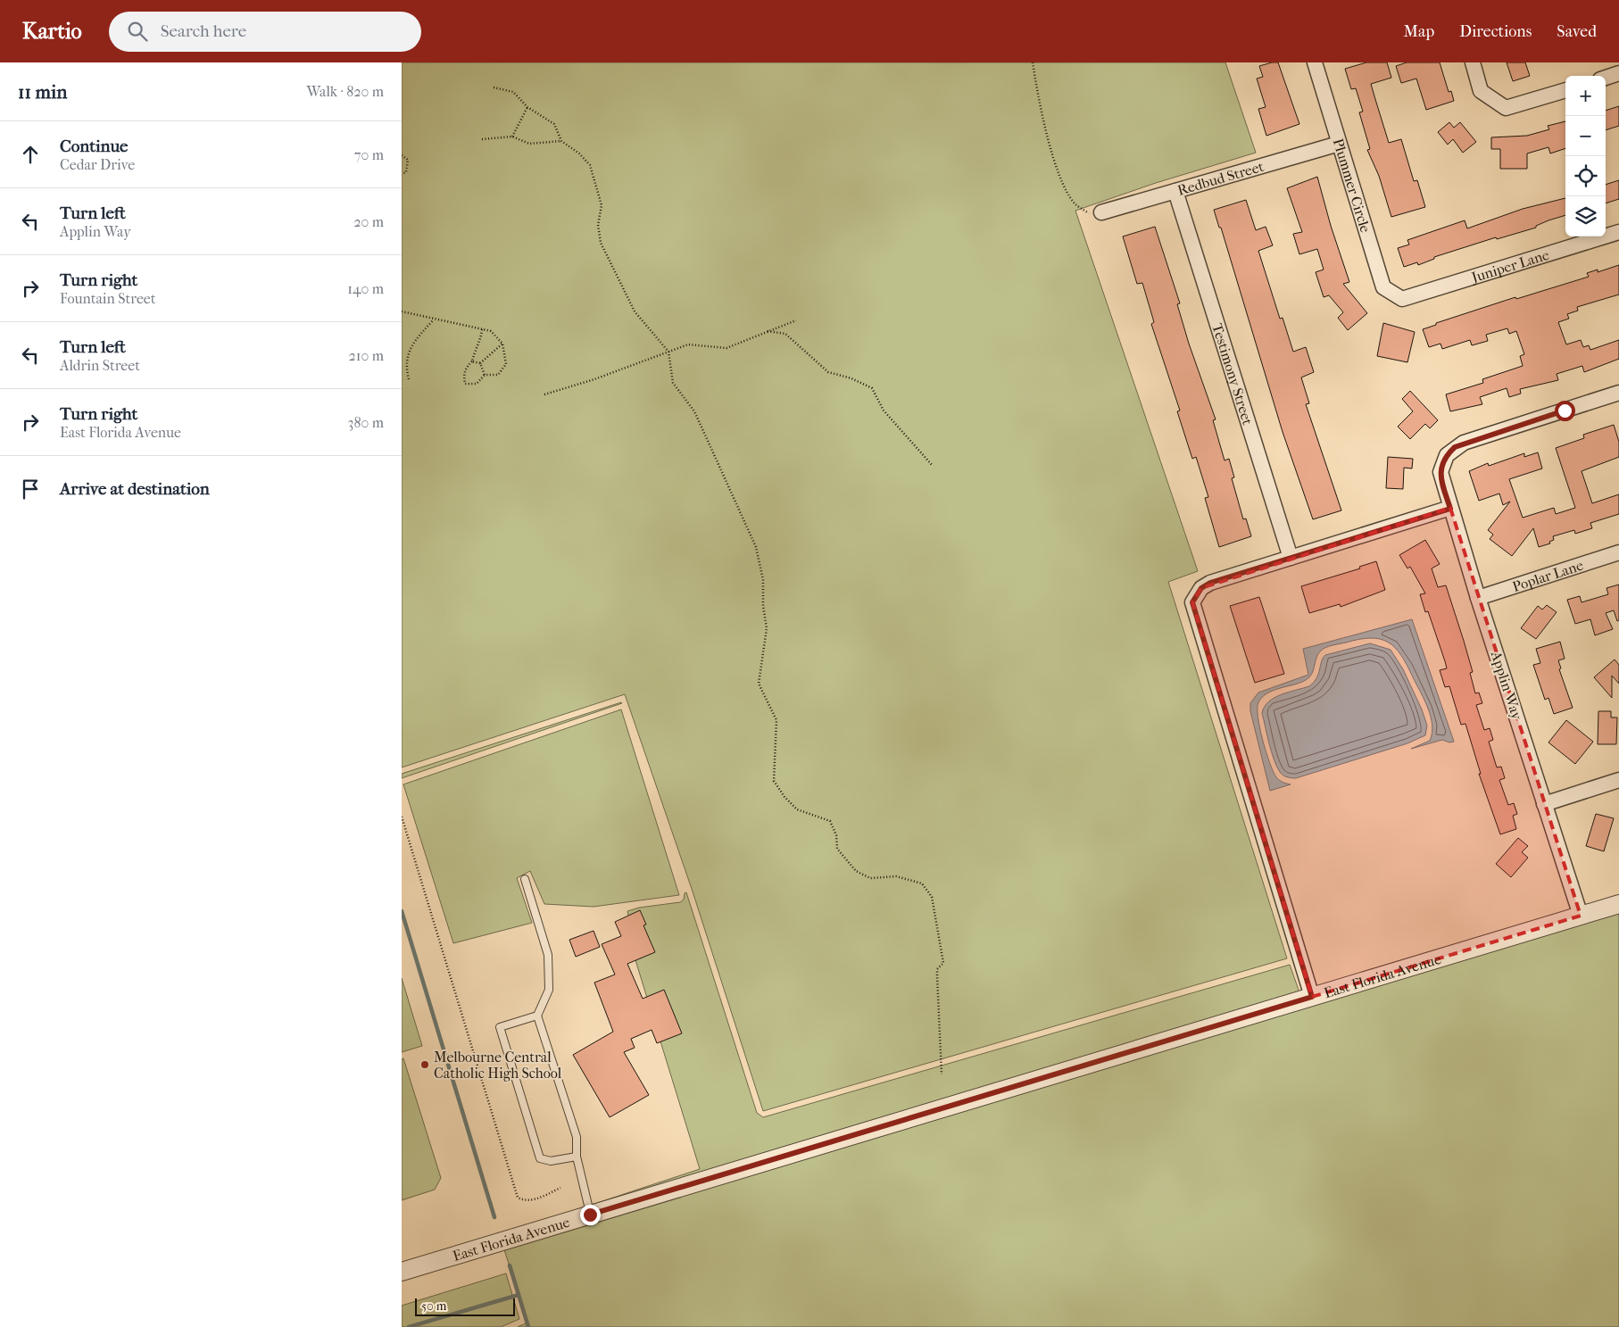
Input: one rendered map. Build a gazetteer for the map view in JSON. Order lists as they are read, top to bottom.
{
  "streets": {
    "street": [
      "Redbud Street",
      "Plummer Circle",
      "Juniper Lane",
      "Testimony Street",
      "Poplar Lane",
      "Applin Way",
      "East Florida Avenue"
    ]
  },
  "crossings": [
    ["Redbud Street", "Plummer Circle"],
    ["Redbud Street", "Testimony Street"],
    ["Plummer Circle", "Juniper Lane"],
    ["Poplar Lane", "Applin Way"],
    ["Applin Way", "East Florida Avenue"]
  ],
  "places": ["Melbourne Central Catholic High School"],
  "scale_bar": "50 m",
  "page": {
    "header": "Kartio",
    "search": "Search here",
    "nav": ["Map", "Directions", "Saved"],
    "heading": ["11 min", "Walk · 820 m"],
    "map_buttons": ["+", "−"],
    "list": [
      ["Continue", "Cedar Drive", "70 m"],
      ["Turn left", "Applin Way", "20 m"],
      ["Turn right", "Fountain Street", "140 m"],
      ["Turn left", "Aldrin Street", "210 m"],
      ["Turn right", "East Florida Avenue", "380 m"],
      "Arrive at destination"
    ],
    "scale": "50 m"
  }
}
